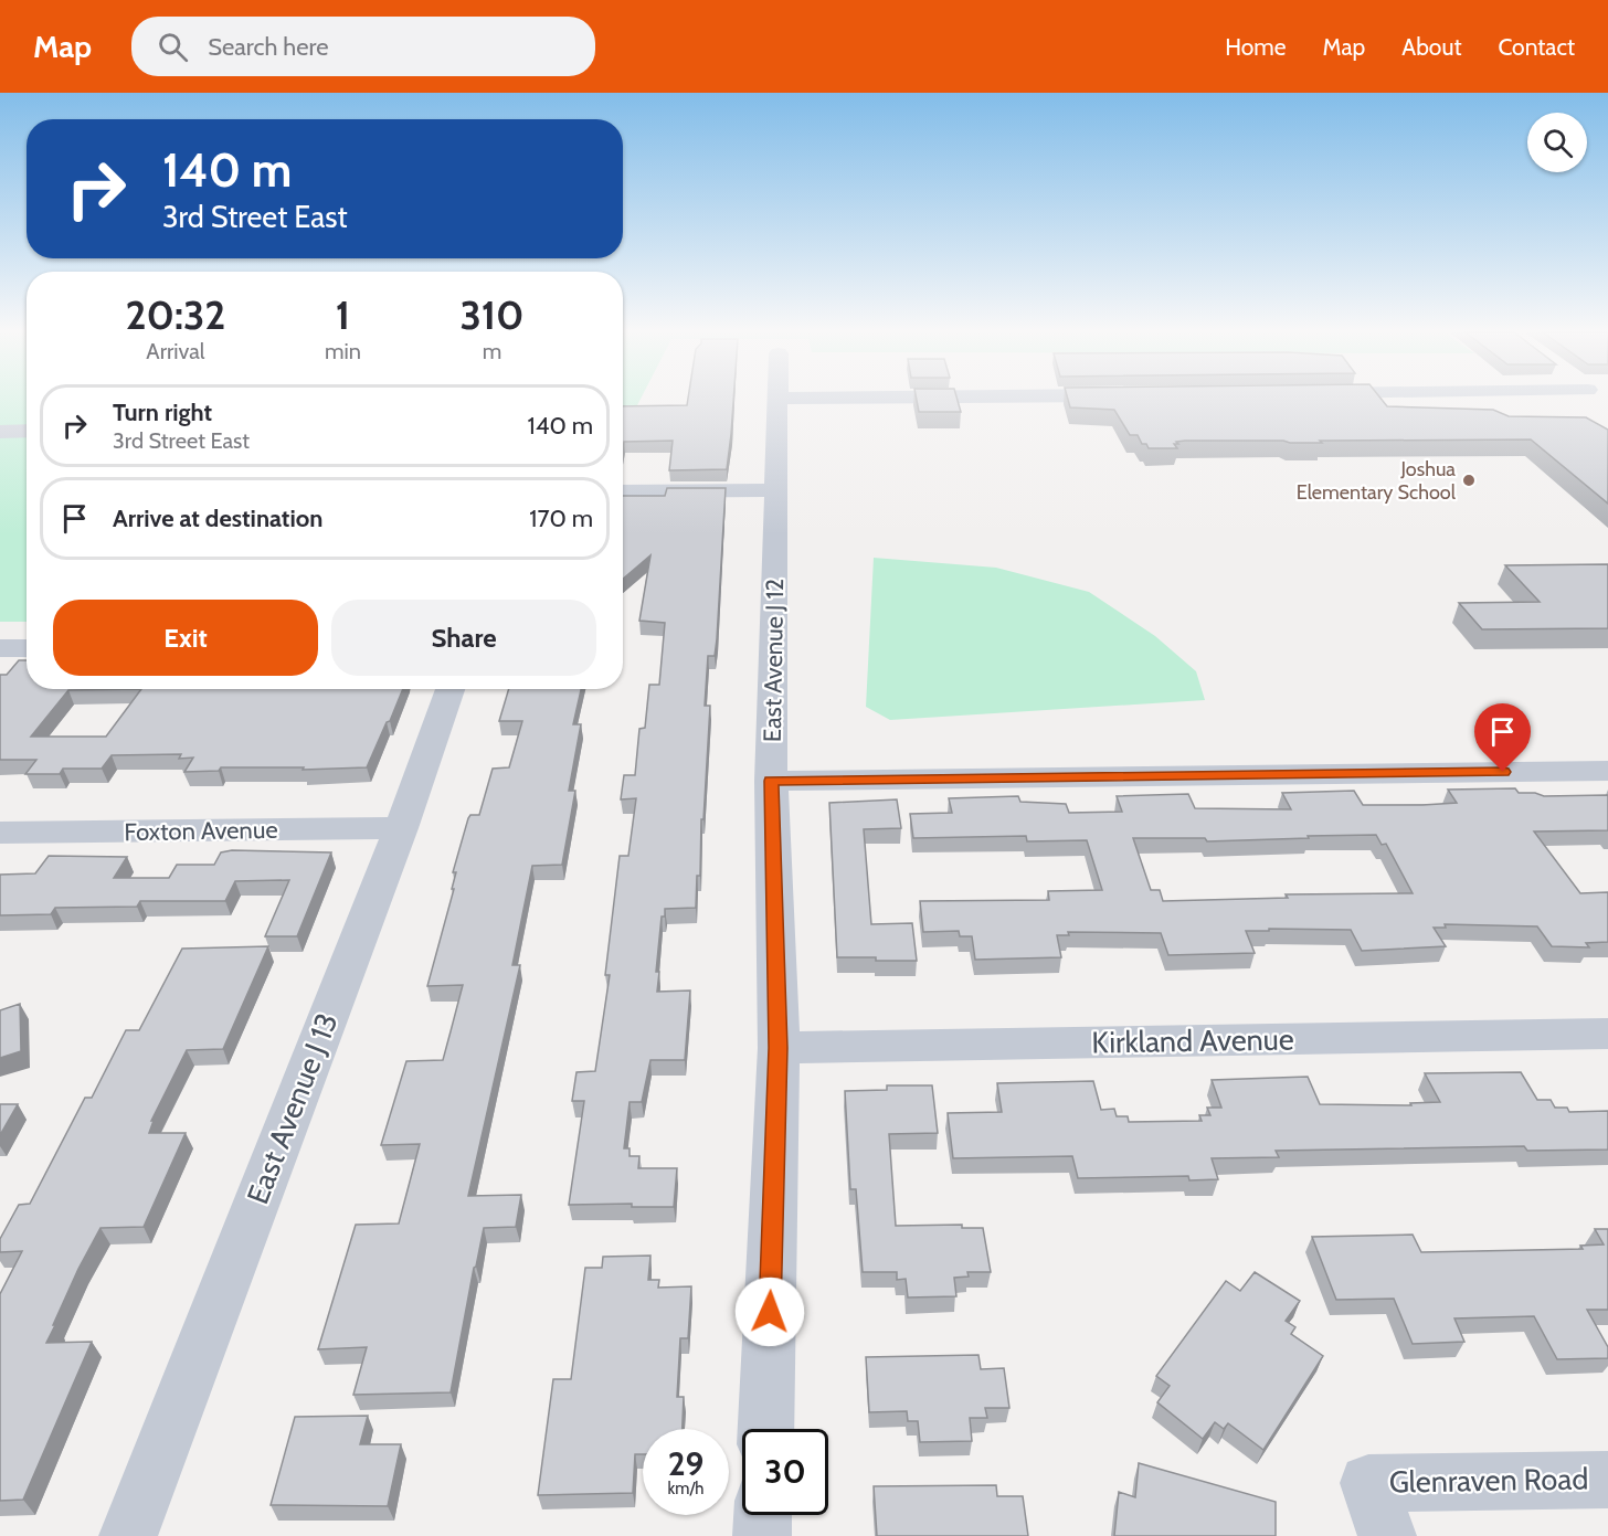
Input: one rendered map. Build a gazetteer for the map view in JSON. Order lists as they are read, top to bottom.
{
  "streets": {
    "street": [
      "East Avenue J 12",
      "Foxton Avenue",
      "Kirkland Avenue",
      "East Avenue J 13",
      "Glenraven Road"
    ]
  },
  "crossings": [
    ["East Avenue J 12", "Kirkland Avenue"],
    ["Foxton Avenue", "East Avenue J 13"]
  ],
  "places": ["Joshua Elementary School"],
  "page": {
    "header": "Map",
    "search": "Search here",
    "nav": [
      "Home",
      "Map",
      "About",
      "Contact"
    ],
    "turn": ["140 m", "3rd Street East"],
    "eta": [
      "20:32",
      "Arrival",
      "1",
      "min",
      "310",
      "m"
    ],
    "list": [
      {
        "name": "Turn right",
        "note": "3rd Street East",
        "value": "140 m"
      },
      {
        "name": "Arrive at destination",
        "value": "170 m"
      }
    ],
    "buttons": ["Exit", "Share"],
    "speed": "29 km/h",
    "limit": "30"
  }
}
